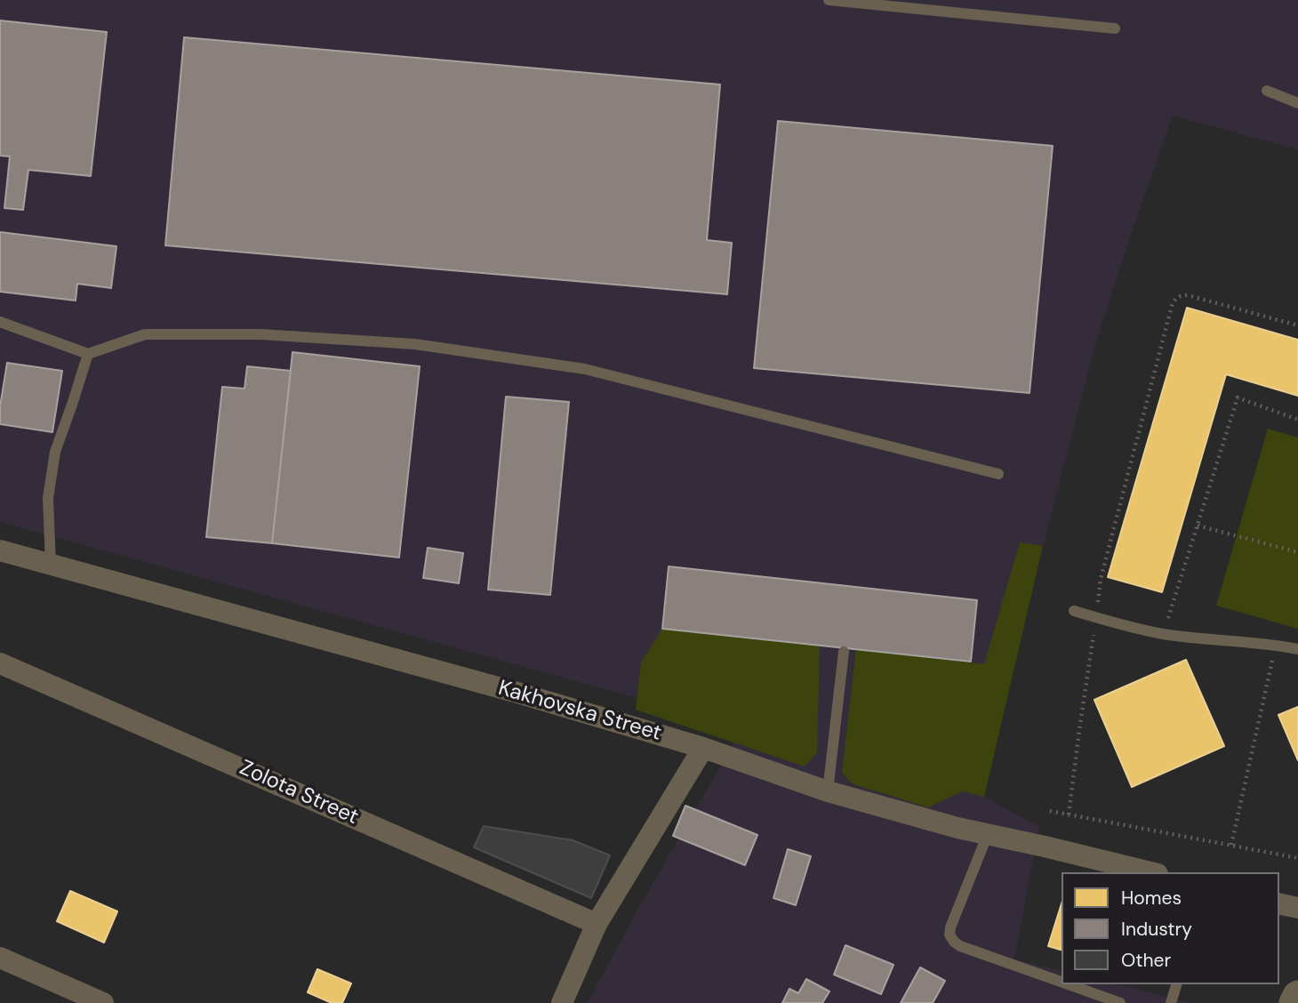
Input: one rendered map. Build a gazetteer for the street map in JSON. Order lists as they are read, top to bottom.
{
  "streets": {
    "street": ["Kakhovska Street", "Zolota Street"]
  },
  "legend": ["Homes", "Industry", "Other"]
}
